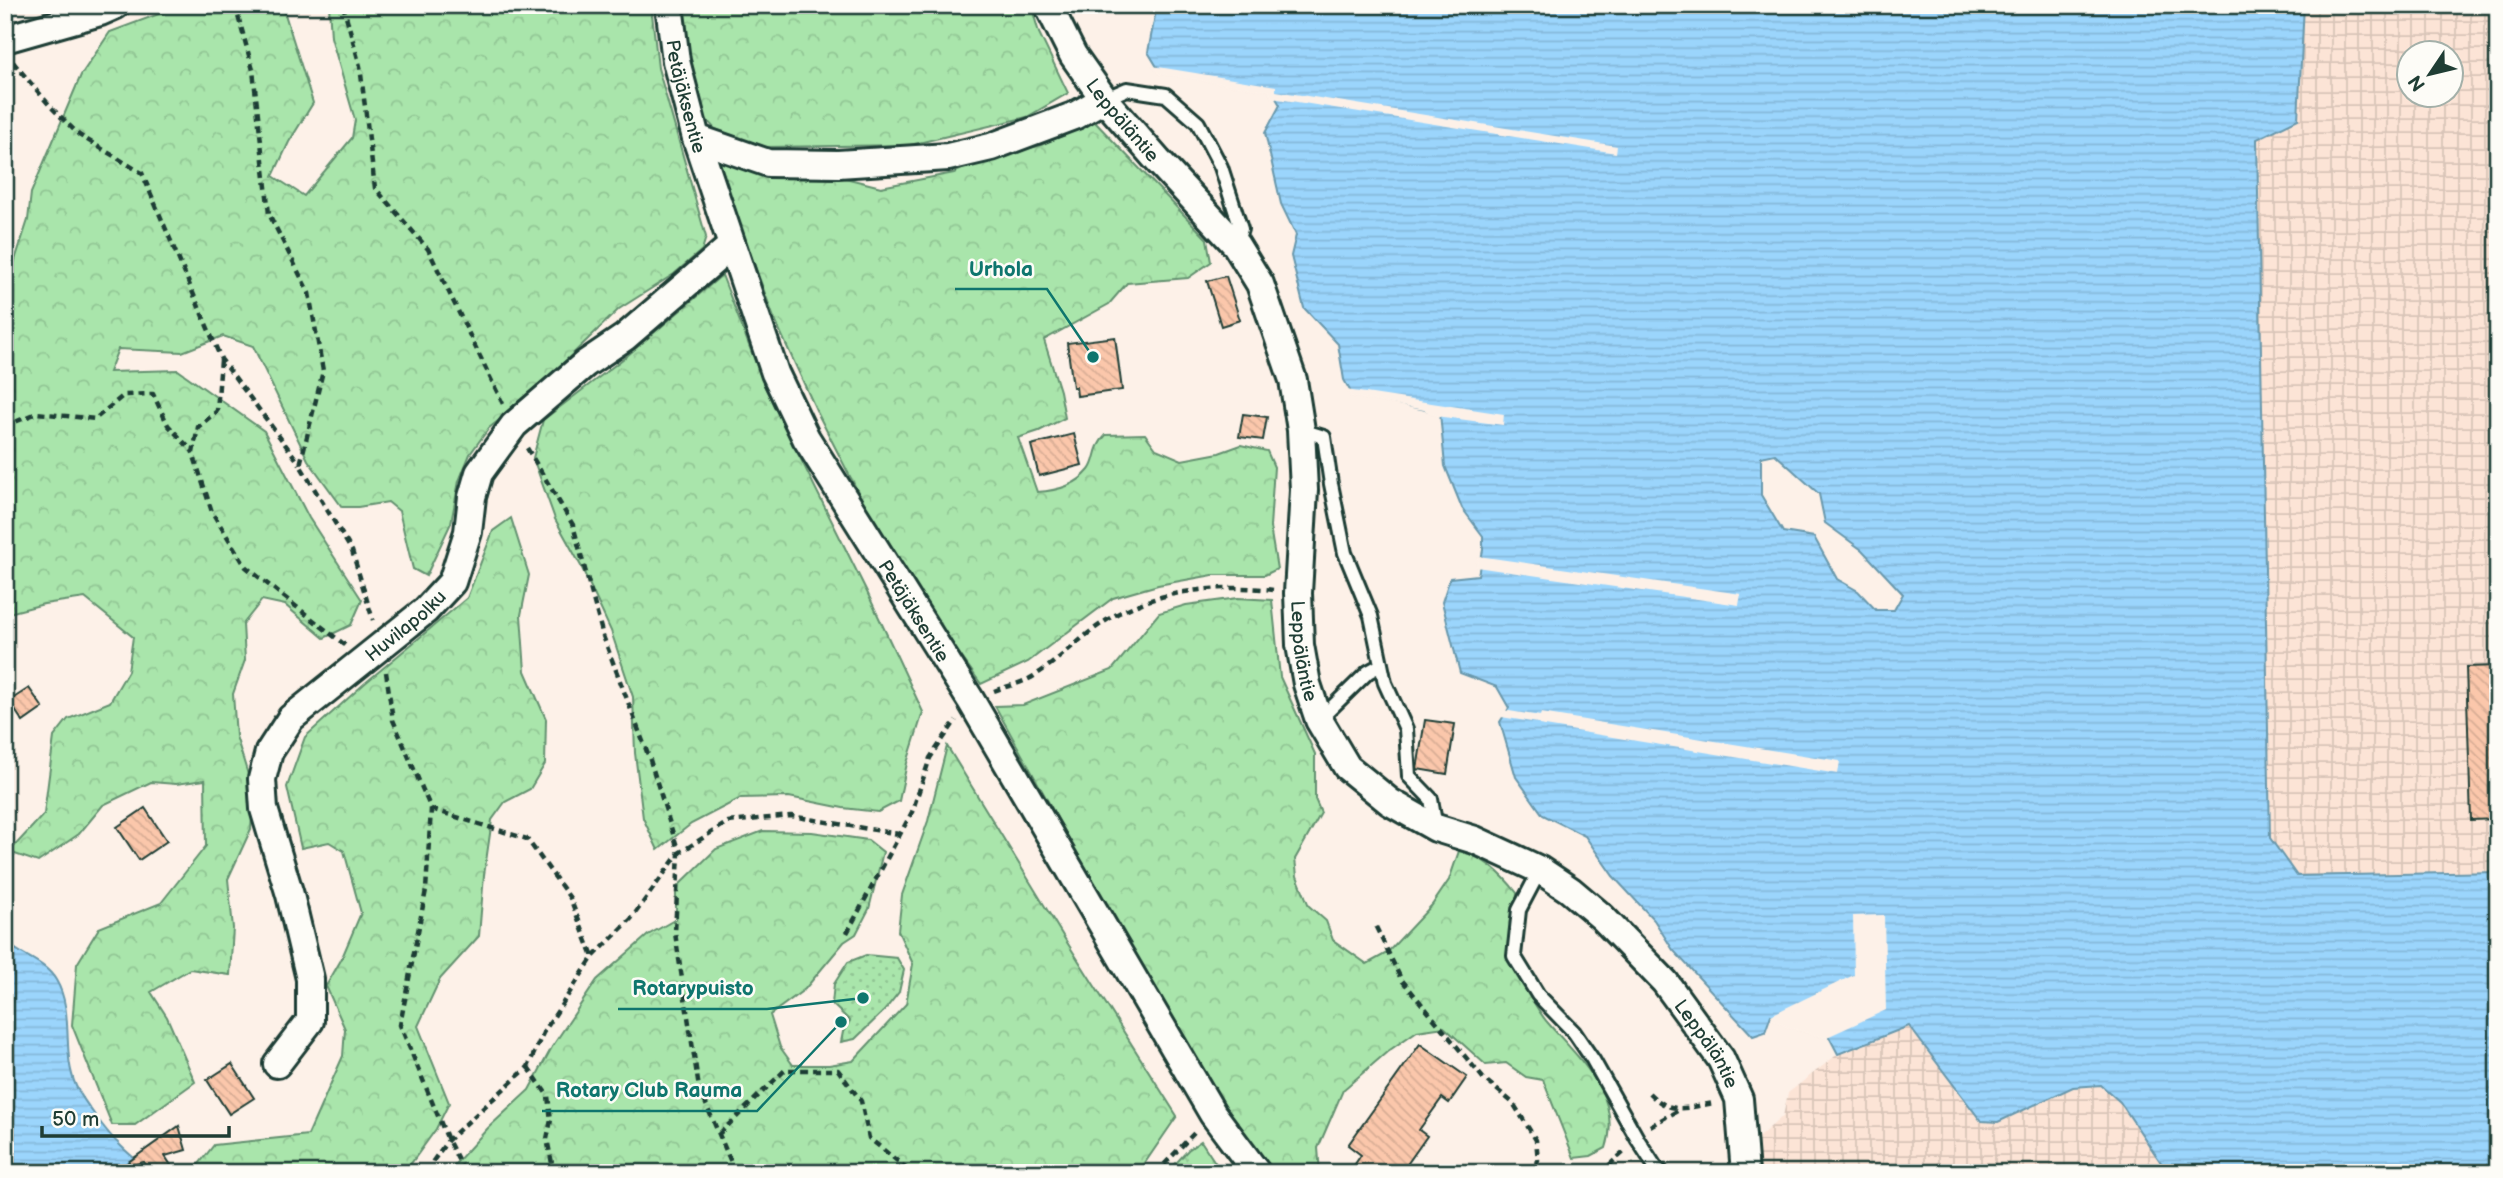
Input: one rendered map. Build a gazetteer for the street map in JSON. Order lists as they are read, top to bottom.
{
  "streets": {
    "street": ["Petäjäksentie", "Leppäläntie", "Huvilapolku"]
  },
  "crossings": [
    ["Petäjäksentie", "Huvilapolku"]
  ],
  "places": ["Urhola", "Rotarypuisto", "Rotary Club Rauma"],
  "scale_bar": "50 m",
  "north": "bottom left"
}
